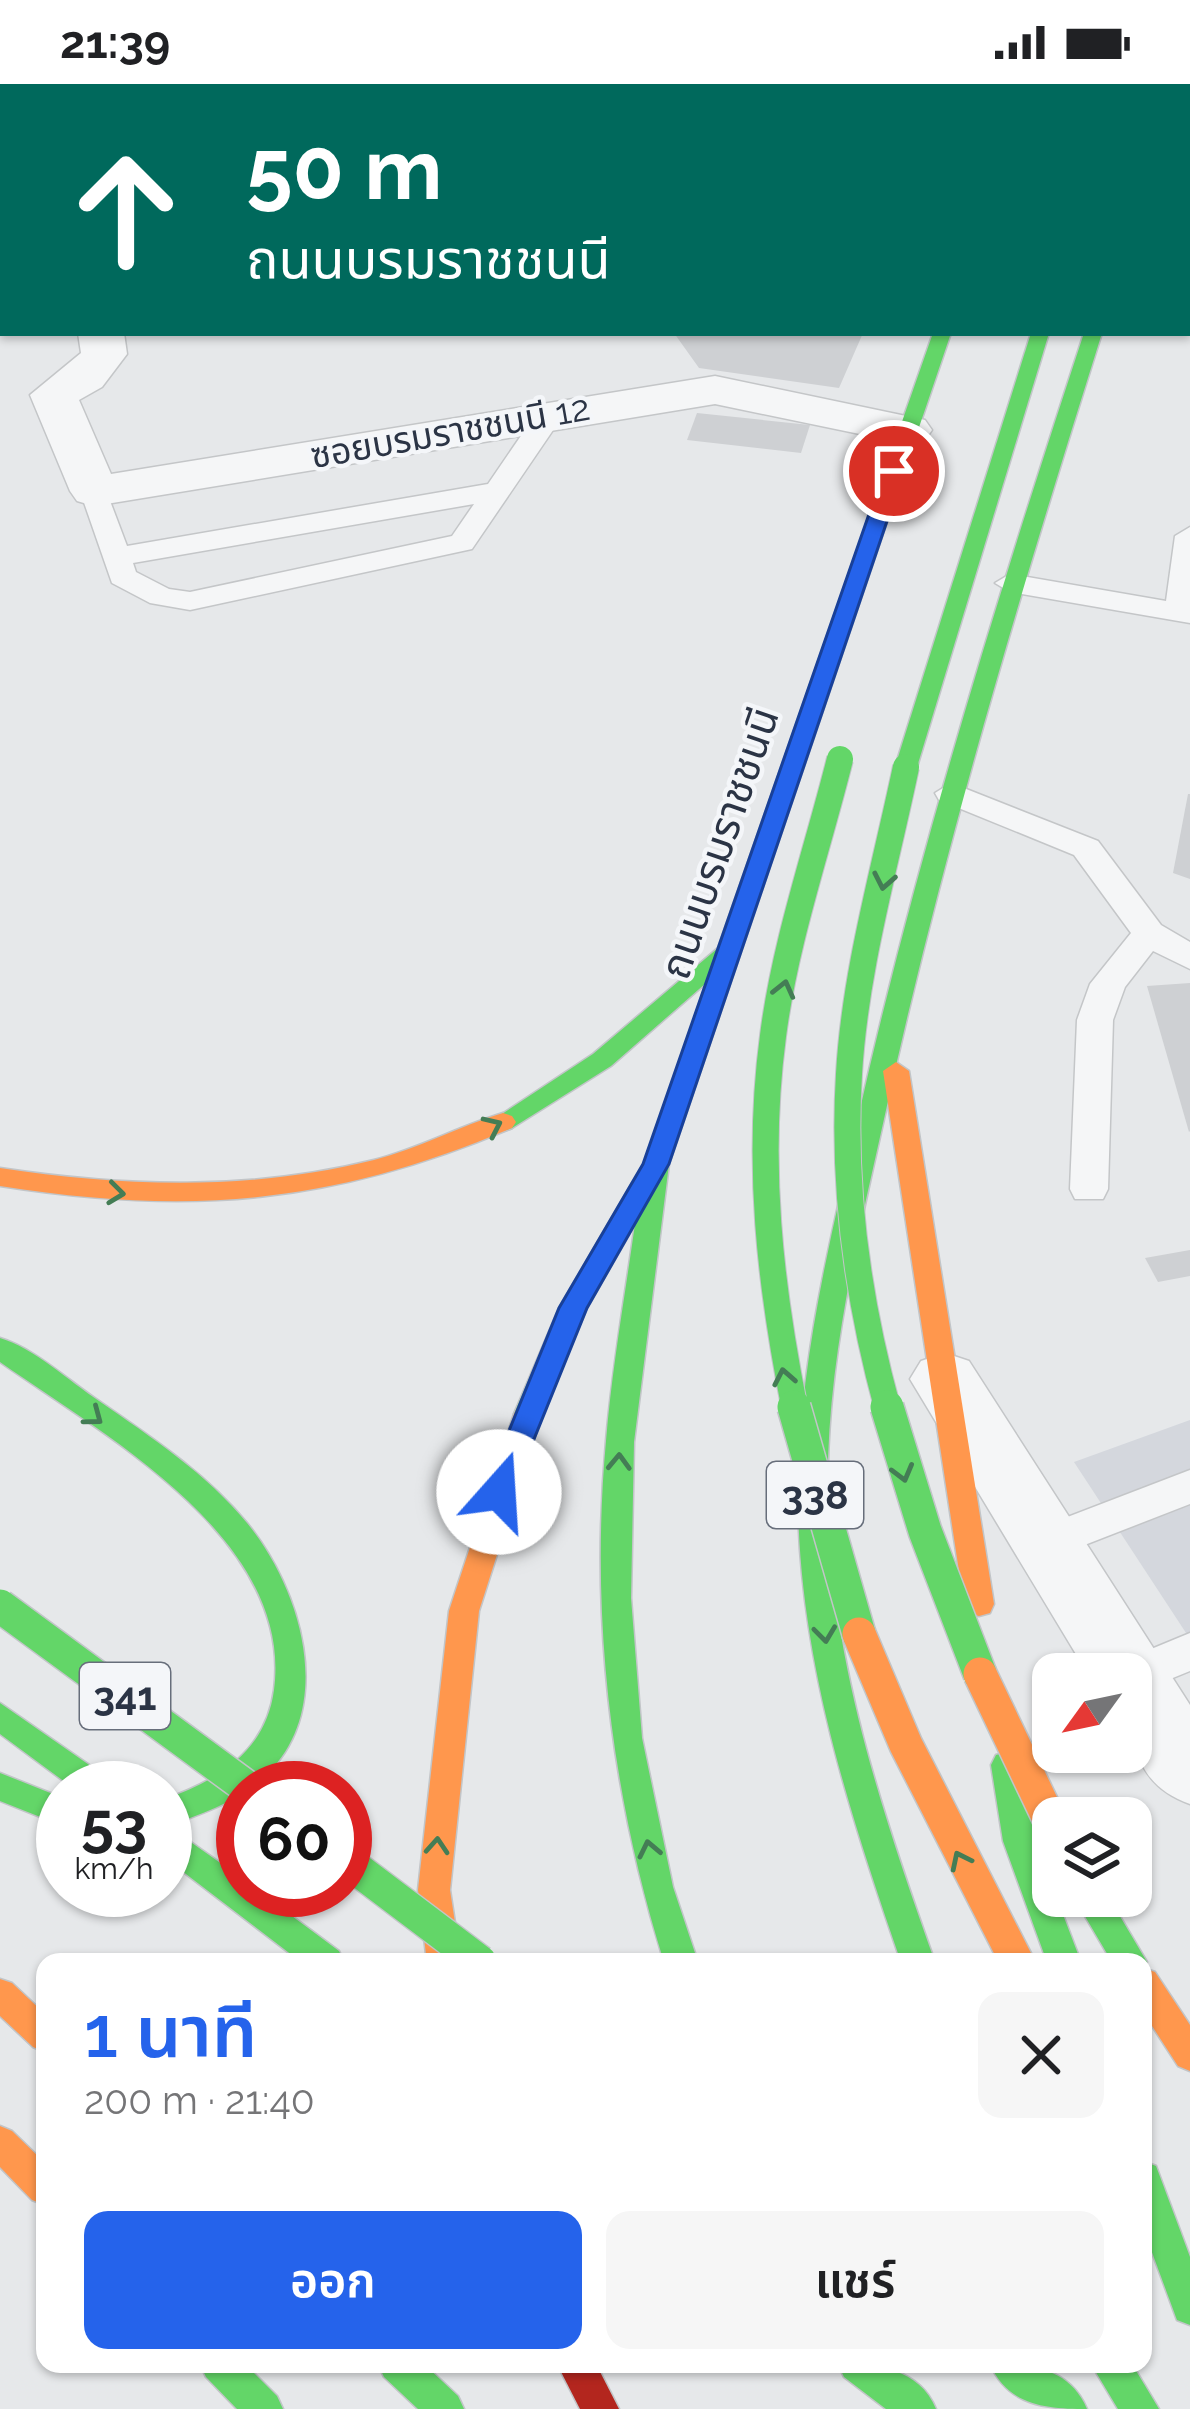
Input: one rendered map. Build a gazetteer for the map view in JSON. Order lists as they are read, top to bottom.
{
  "streets": {
    "main road": ["ถนนบรมราชชนนี", "338", "341"],
    "street": ["ซอยบรมราชชนนี 12"]
  },
  "crossings": [
    ["ซอยบรมราชชนนี 12", "ถนนบรมราชชนนี"]
  ],
  "north": "bottom left",
  "page": {
    "status": "21:39",
    "turn": ["50 m", "ถนนบรมราชชนนี"],
    "speed": "53 km/h",
    "limit": "60",
    "heading": ["1 นาที", "200 m · 21:40"],
    "buttons": ["ออก", "แชร์"]
  }
}
